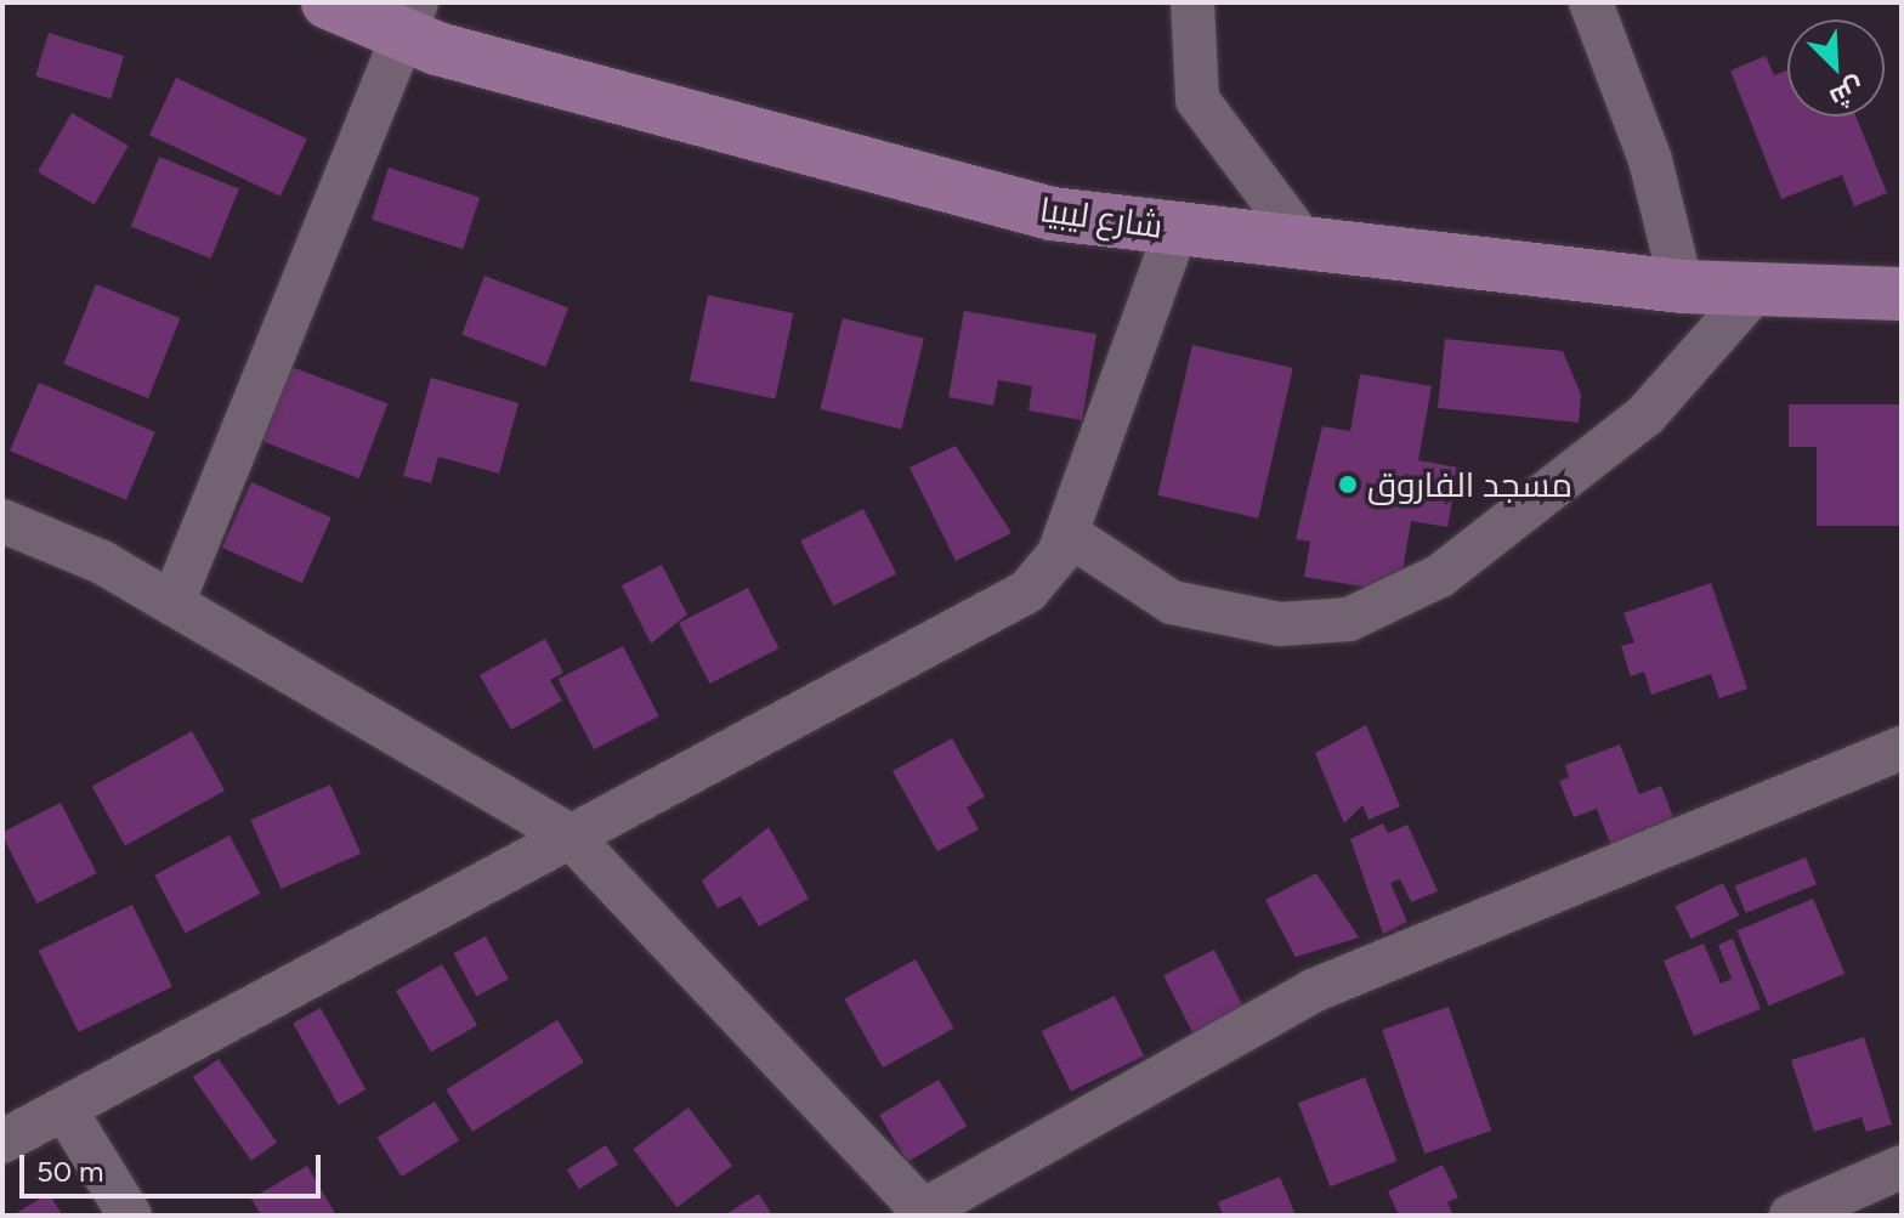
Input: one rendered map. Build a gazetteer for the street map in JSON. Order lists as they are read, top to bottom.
{
  "streets": {
    "main road": ["شارع ليبيا"]
  },
  "places": ["مسجد الفاروق"],
  "scale_bar": "50 m",
  "north": "bottom right"
}
